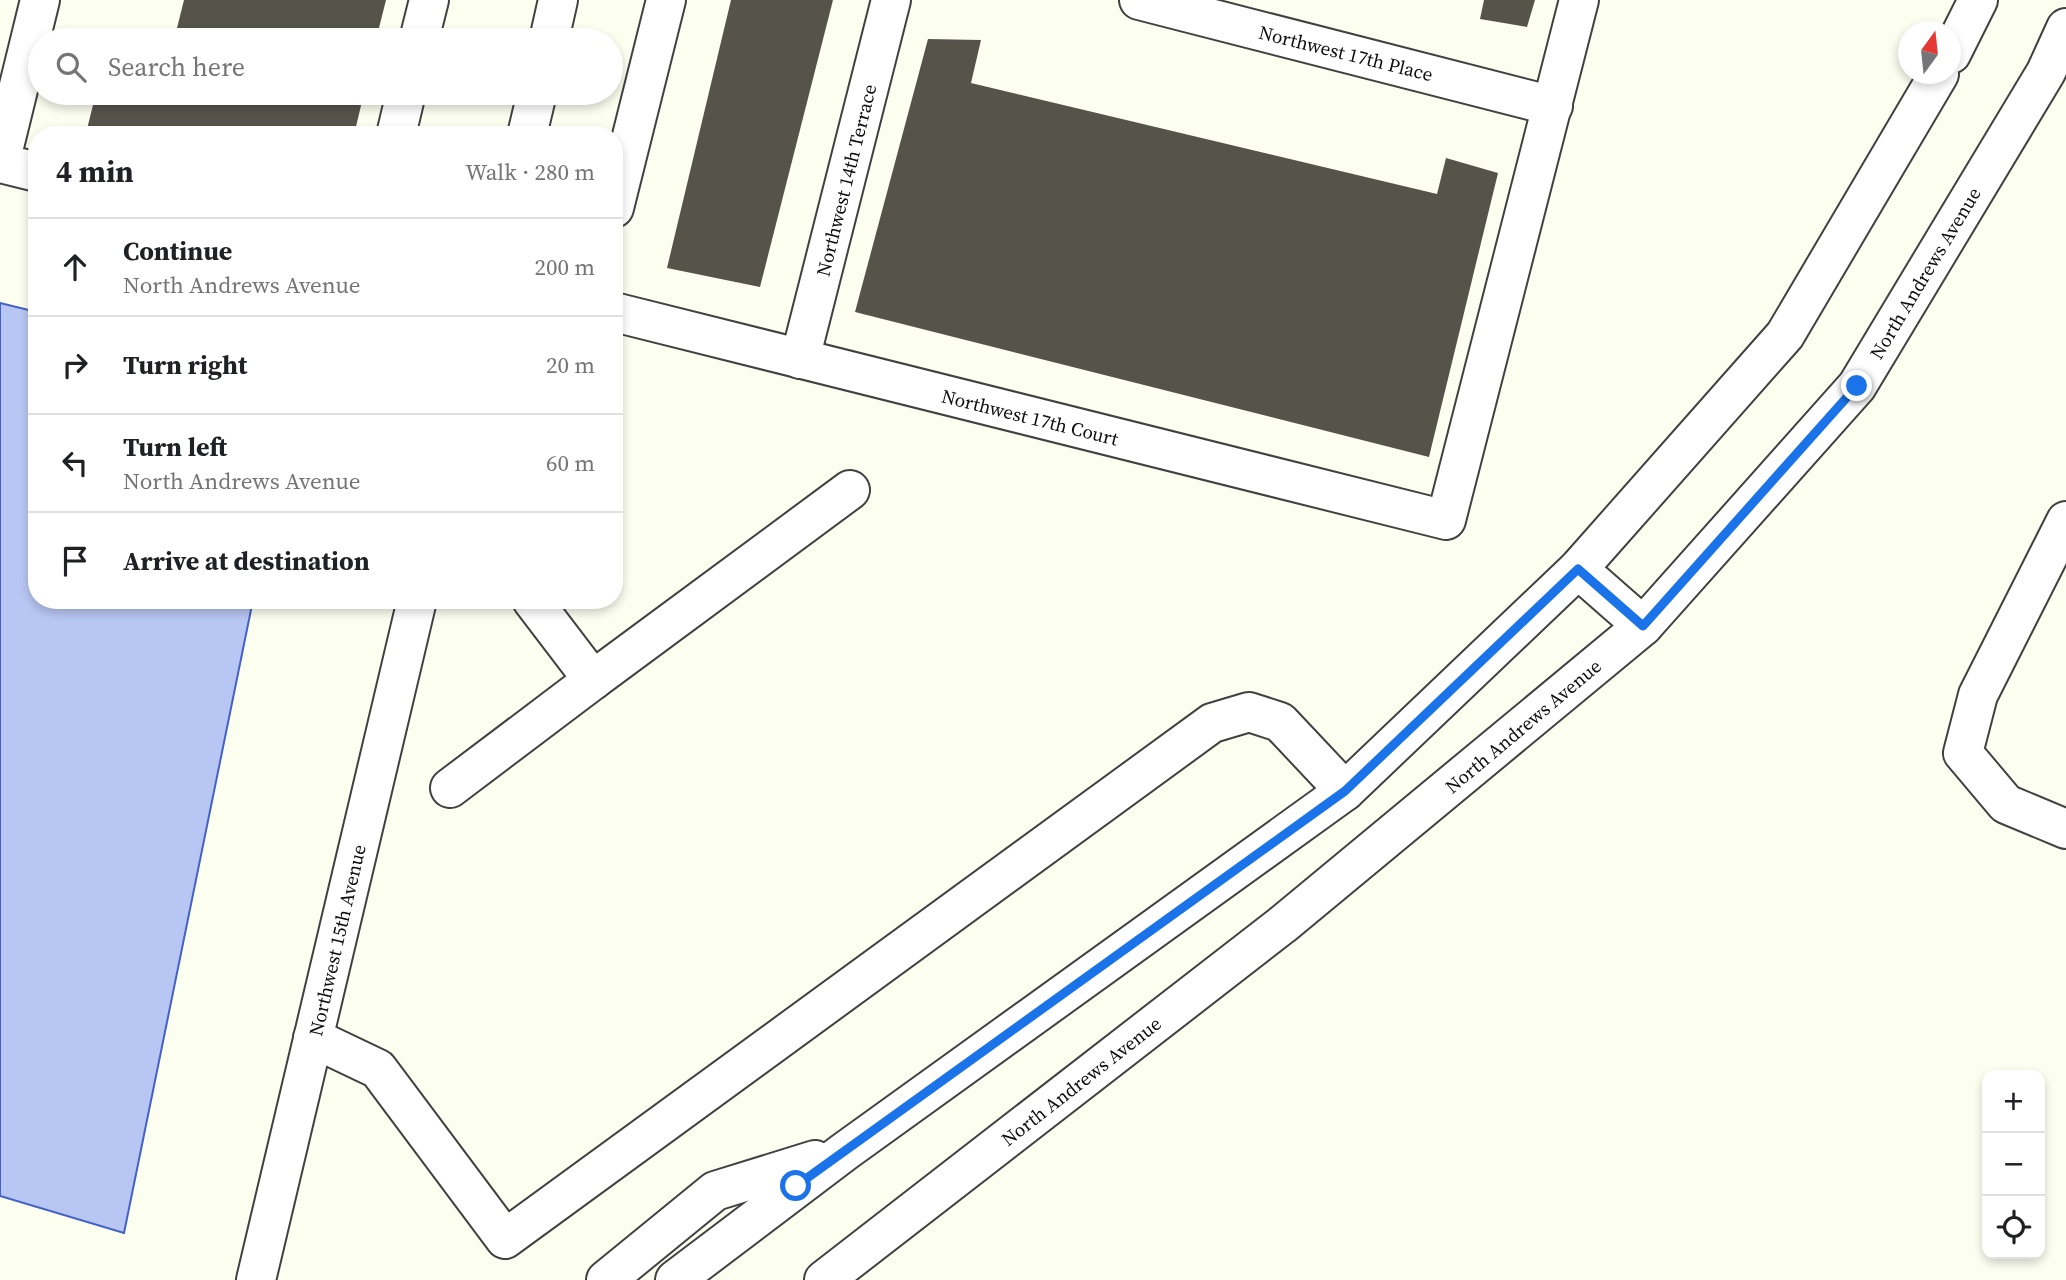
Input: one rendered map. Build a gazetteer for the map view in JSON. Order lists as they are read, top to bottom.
{
  "streets": {
    "street": [
      "Northwest 17th Place",
      "Northwest 14th Terrace",
      "North Andrews Avenue",
      "Northwest 17th Court",
      "Northwest 15th Avenue"
    ]
  },
  "crossings": [
    ["Northwest 17th Place", "Northwest 17th Court"],
    ["Northwest 14th Terrace", "Northwest 17th Court"]
  ],
  "north": "top",
  "page": {
    "search": "Search here",
    "heading": ["4 min", "Walk · 280 m"],
    "list": [
      ["Continue", "North Andrews Avenue", "200 m"],
      ["Turn right", "20 m"],
      ["Turn left", "North Andrews Avenue", "60 m"],
      "Arrive at destination"
    ],
    "map_buttons": ["+", "−"]
  }
}
